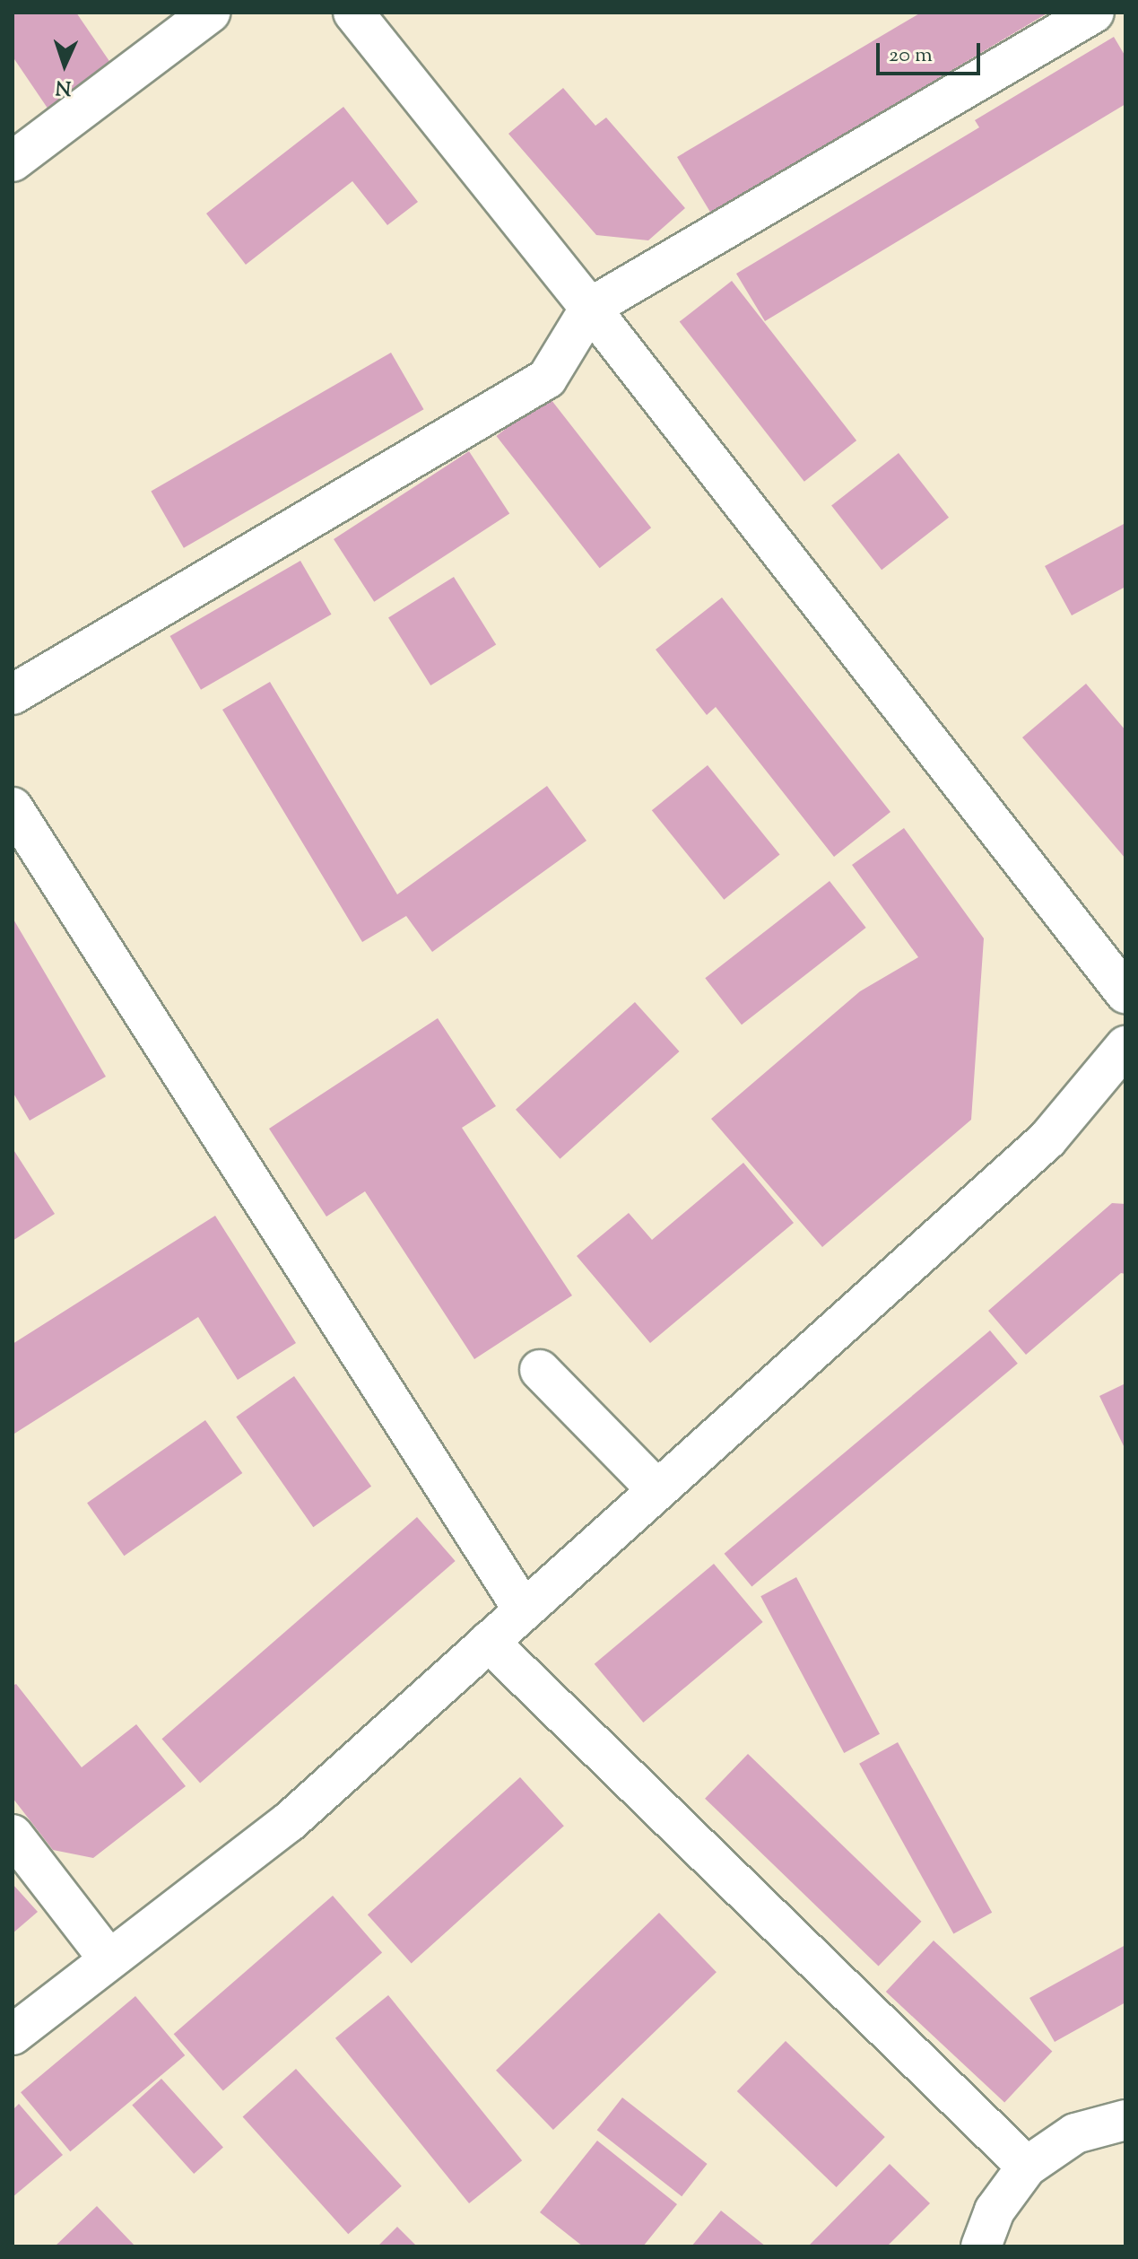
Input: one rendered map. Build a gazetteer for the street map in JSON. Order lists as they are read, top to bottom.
{
  "scale_bar": "20 m",
  "north": "bottom"
}
